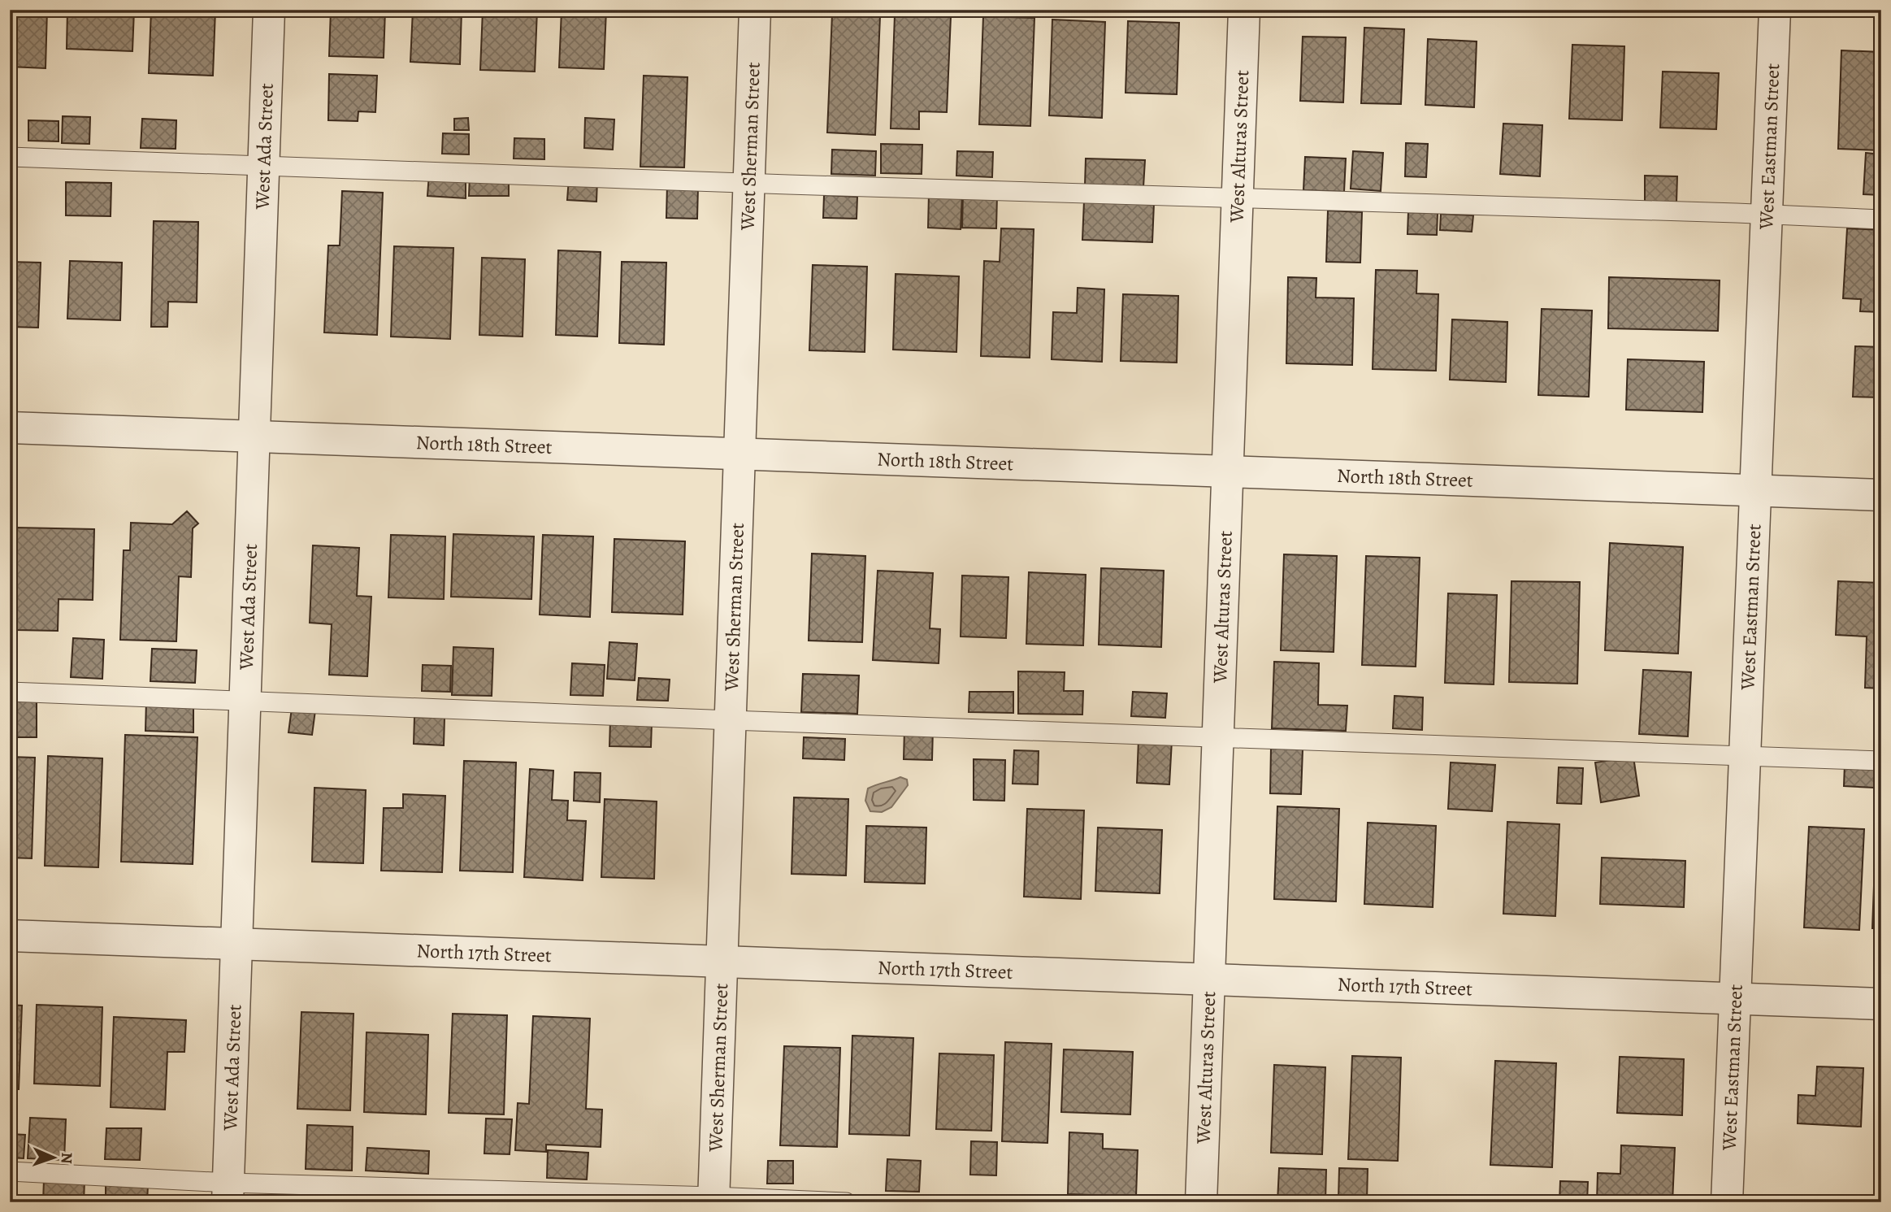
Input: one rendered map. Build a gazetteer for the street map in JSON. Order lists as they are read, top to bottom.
{
  "streets": {
    "street": [
      "West Ada Street",
      "West Sherman Street",
      "West Alturas Street",
      "West Eastman Street",
      "North 18th Street",
      "North 17th Street"
    ]
  },
  "crossings": [
    ["West Ada Street", "North 18th Street"],
    ["West Ada Street", "North 17th Street"],
    ["West Sherman Street", "North 18th Street"],
    ["West Sherman Street", "North 17th Street"],
    ["West Alturas Street", "North 18th Street"],
    ["West Alturas Street", "North 17th Street"],
    ["West Eastman Street", "North 18th Street"],
    ["West Eastman Street", "North 17th Street"]
  ],
  "north": "right"
}
